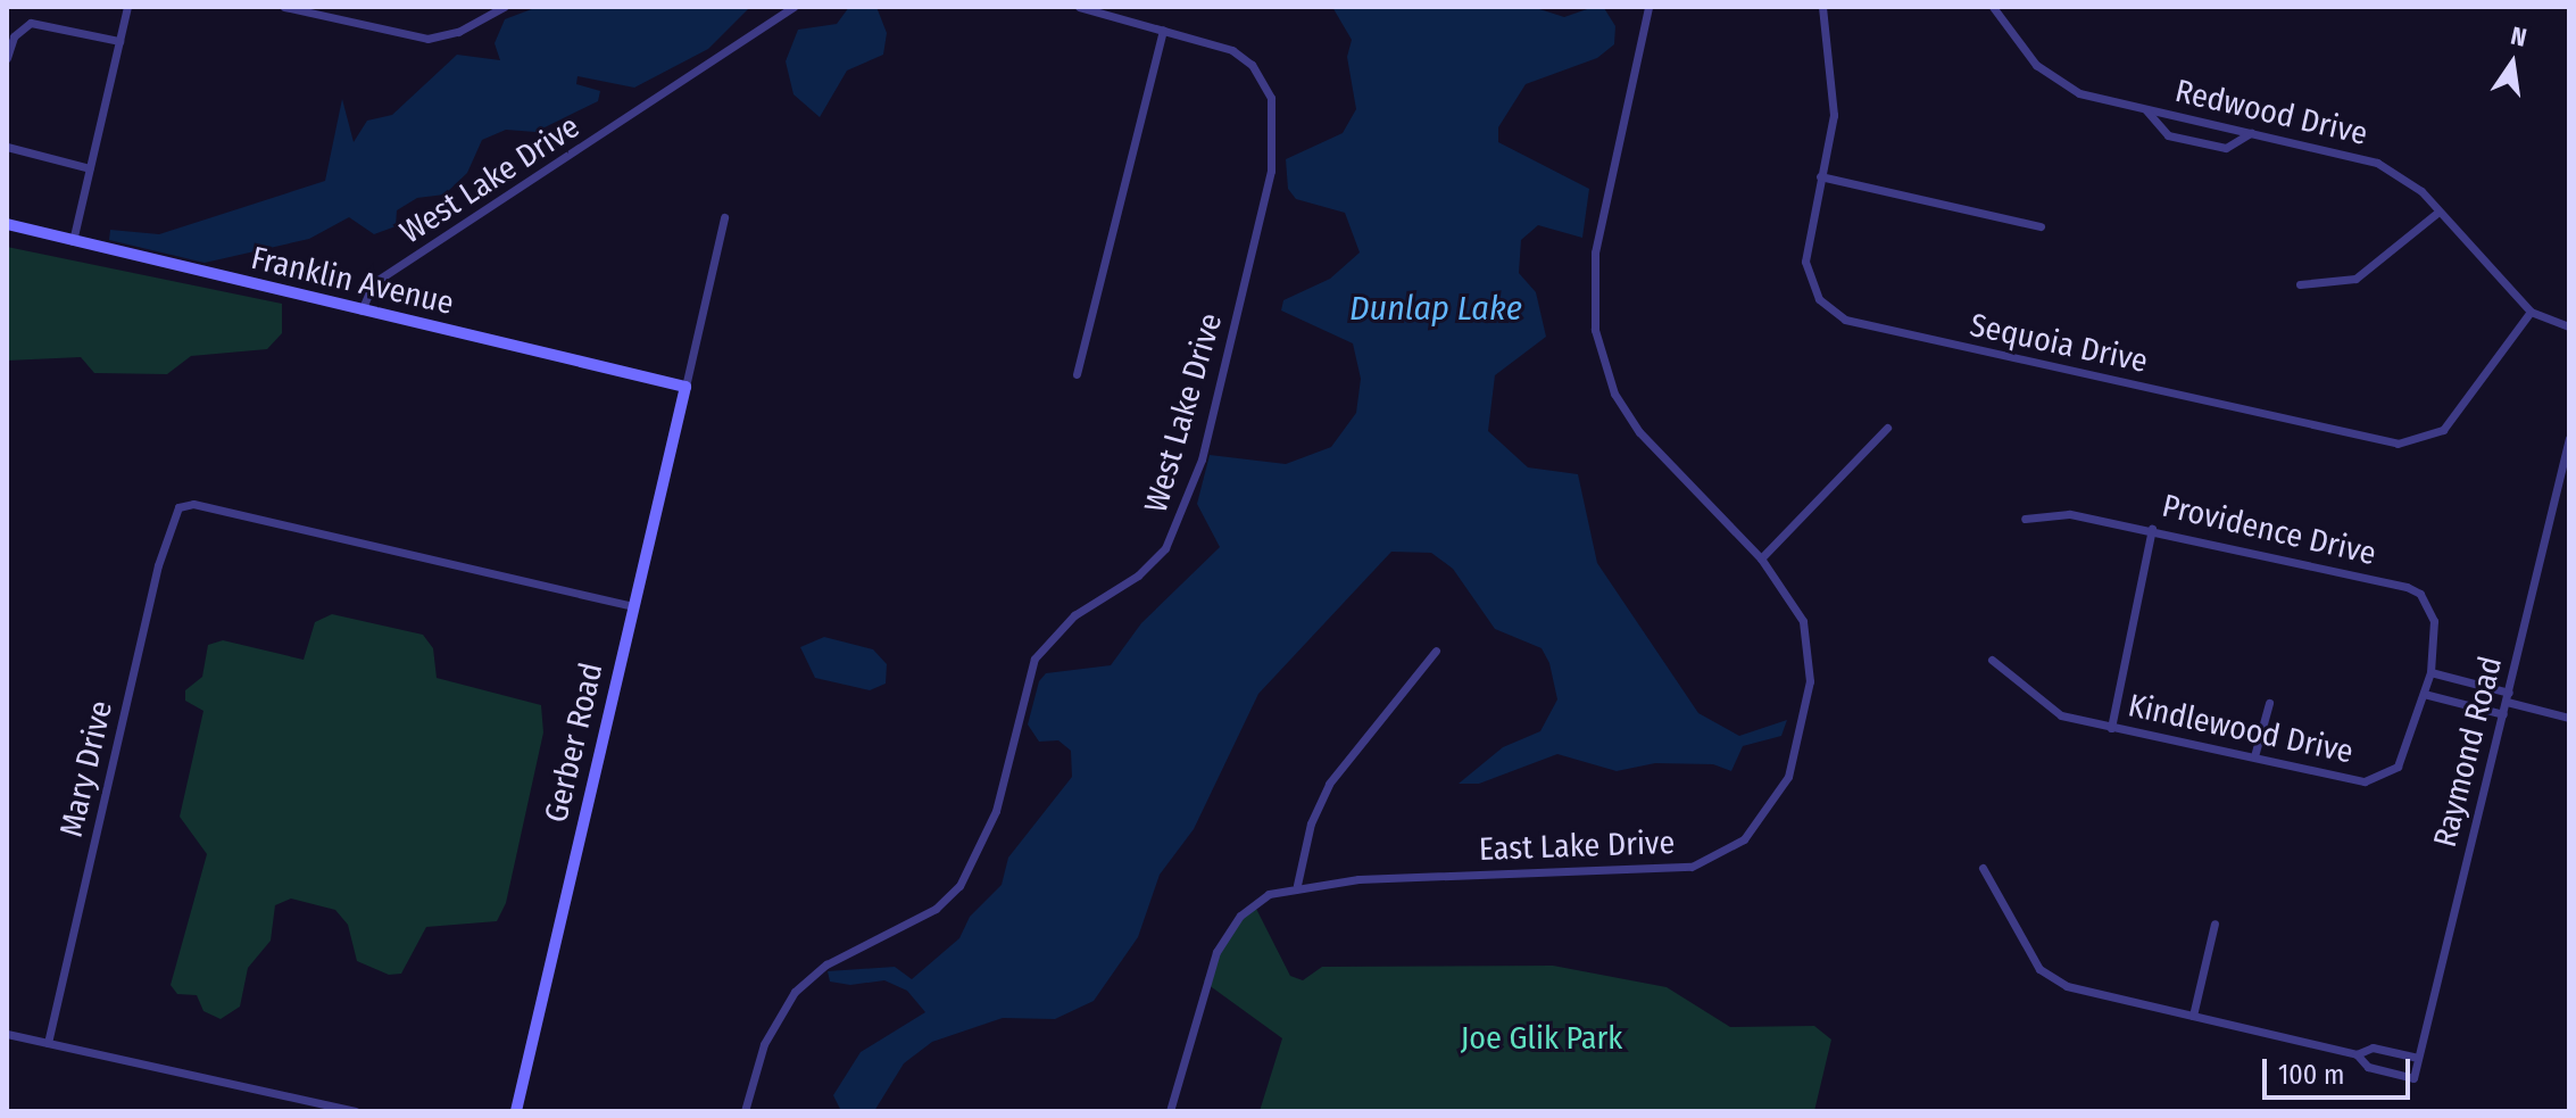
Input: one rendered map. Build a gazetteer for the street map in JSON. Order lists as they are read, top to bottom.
{
  "streets": {
    "street": [
      "Redwood Drive",
      "West Lake Drive",
      "Franklin Avenue",
      "Sequoia Drive",
      "Providence Drive",
      "Kindlewood Drive",
      "Gerber Road",
      "Raymond Road",
      "Mary Drive",
      "East Lake Drive"
    ]
  },
  "crossings": [
    ["Redwood Drive", "Sequoia Drive"],
    ["West Lake Drive", "Franklin Avenue"],
    ["Franklin Avenue", "Gerber Road"],
    ["Providence Drive", "Kindlewood Drive"],
    ["Gerber Road", "Mary Drive"]
  ],
  "water": ["Dunlap Lake"],
  "parks": ["Joe Glik Park"],
  "scale_bar": "100 m",
  "north": "top"
}
